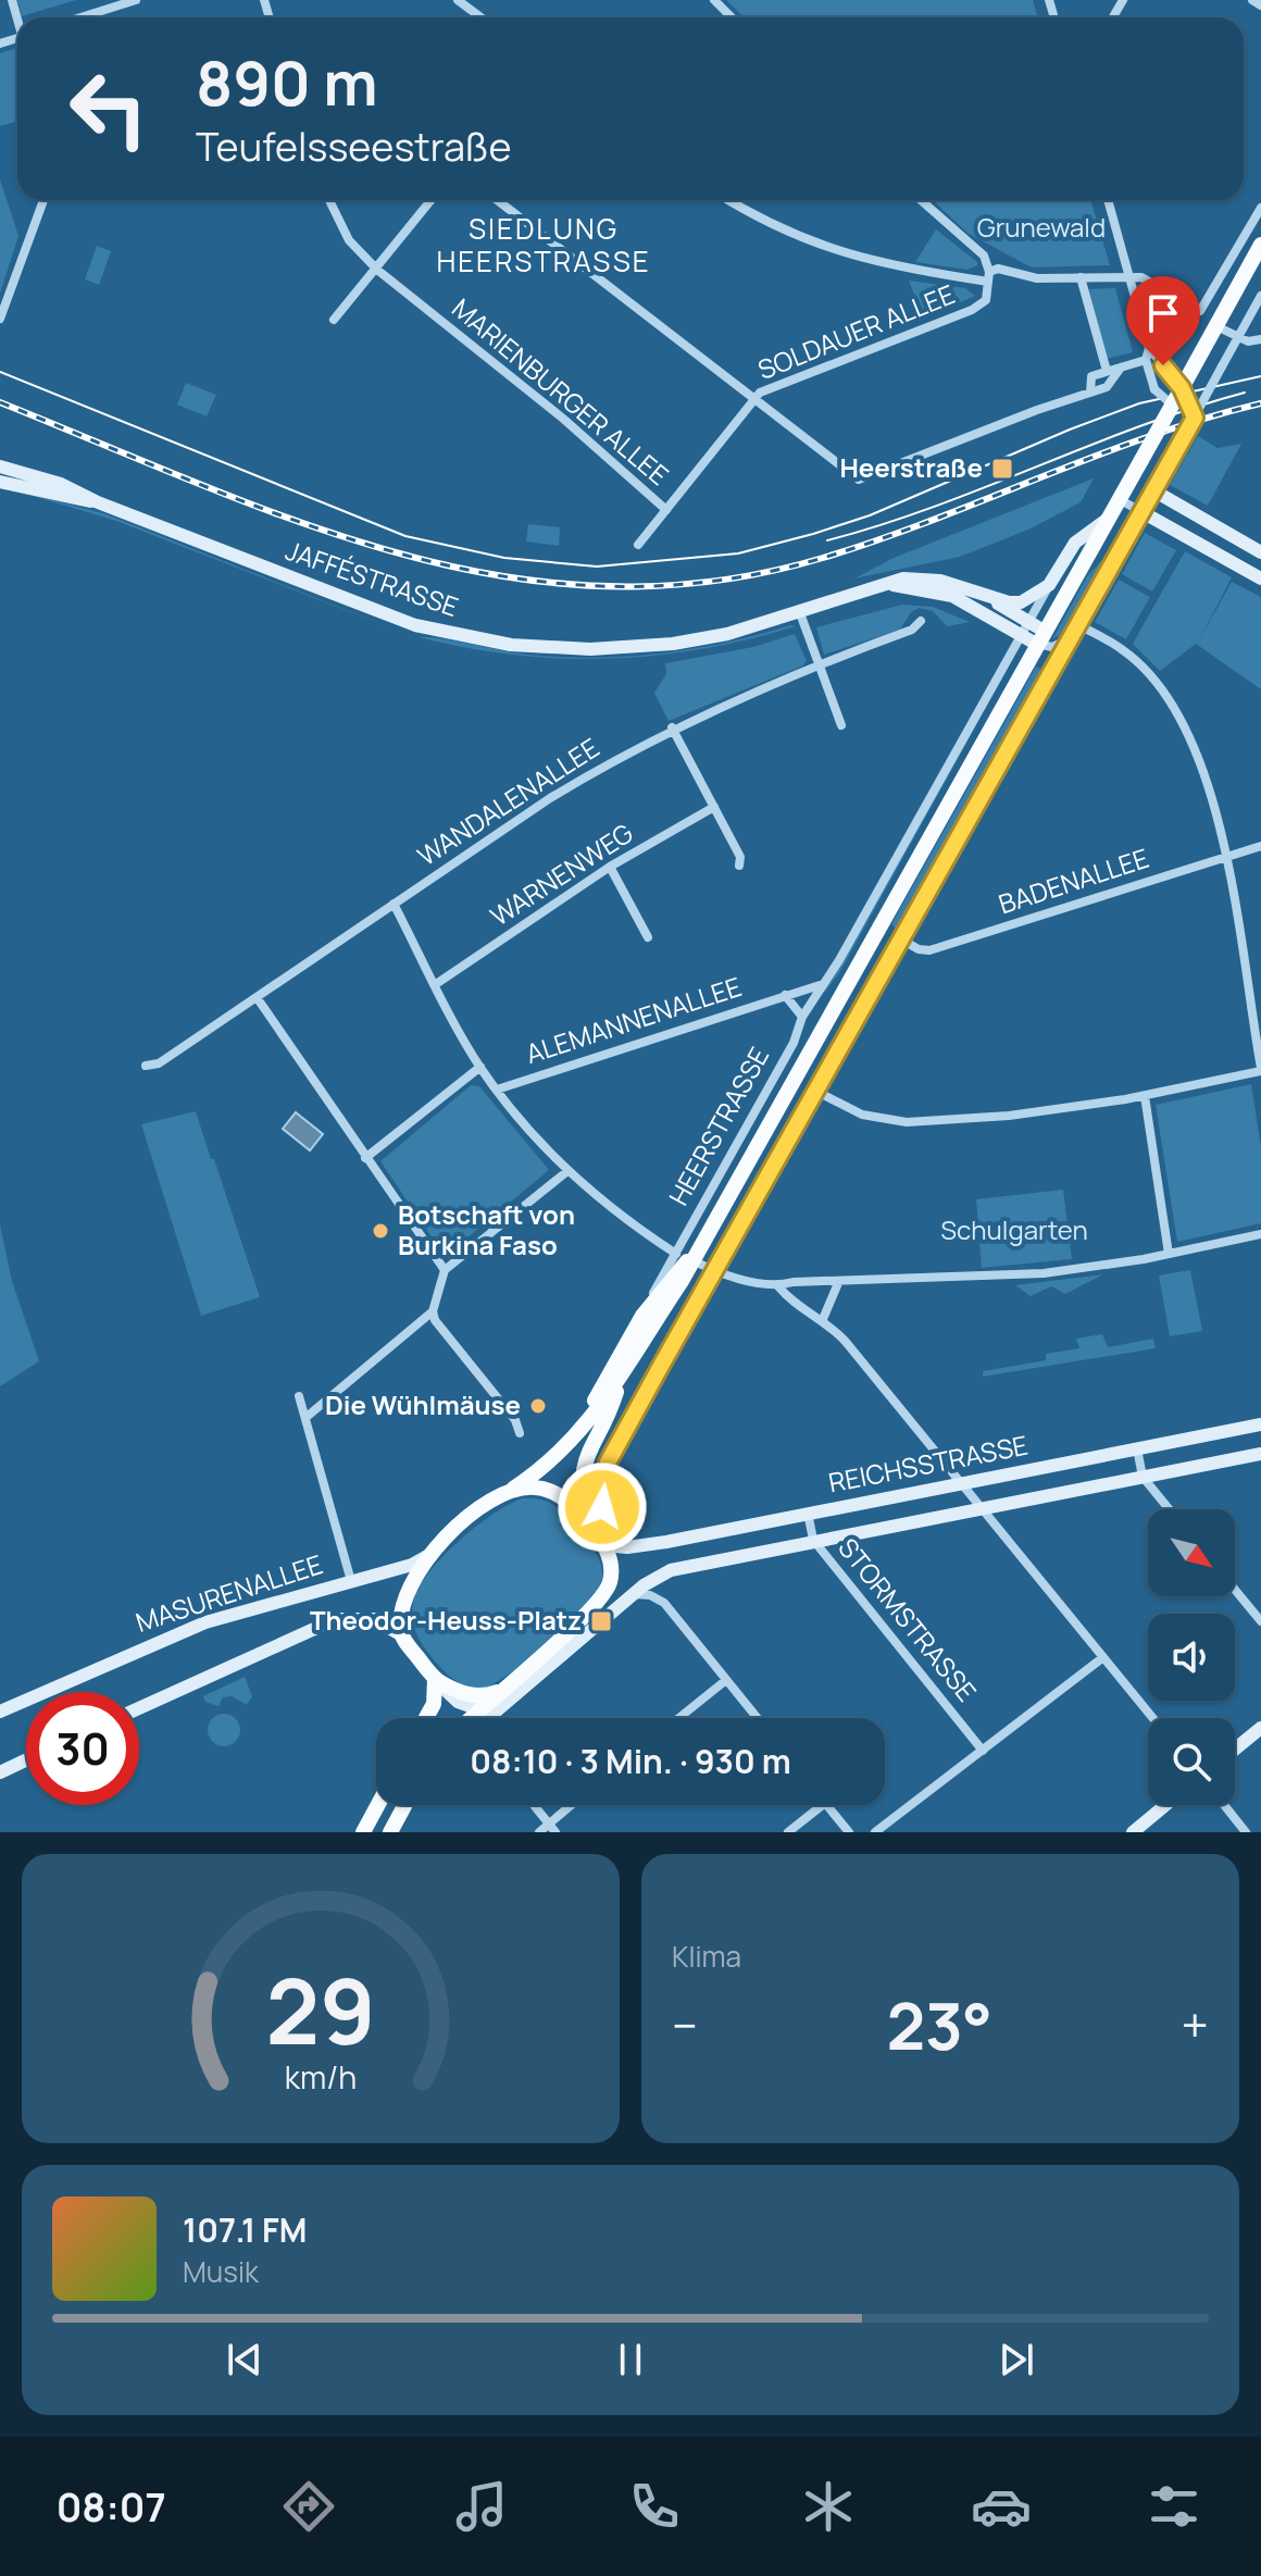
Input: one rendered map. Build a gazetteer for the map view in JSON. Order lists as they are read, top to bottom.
{
  "streets": {
    "main road": [
      "JAFFÉSTRASSE",
      "HEERSTRASSE",
      "REICHSSTRASSE",
      "MASURENALLEE"
    ],
    "street": [
      "SOLDAUER ALLEE",
      "MARIENBURGER ALLEE",
      "WANDALENALLEE",
      "WARNENWEG",
      "BADENALLEE",
      "ALEMANNENALLEE",
      "STORMSTRASSE"
    ]
  },
  "crossings": [
    ["SOLDAUER ALLEE", "MARIENBURGER ALLEE"],
    ["JAFFÉSTRASSE", "HEERSTRASSE"],
    ["ALEMANNENALLEE", "HEERSTRASSE"],
    ["HEERSTRASSE", "REICHSSTRASSE"],
    ["HEERSTRASSE", "MASURENALLEE"],
    ["REICHSSTRASSE", "MASURENALLEE"],
    ["REICHSSTRASSE", "STORMSTRASSE"]
  ],
  "districts": ["SIEDLUNG HEERSTRASSE"],
  "parks": ["Grunewald", "Schulgarten"],
  "places": {
    "transit": ["Heerstraße", "Theodor-Heuss-Platz"],
    "other": ["Botschaft von Burkina Faso", "Die Wühlmäuse"]
  },
  "north": "bottom right",
  "page": {
    "turn": ["890 m", "Teufelsseestraße"],
    "limit": "30",
    "trip": "08:10 · 3 Min. · 930 m",
    "tile": "Klima",
    "heat": ["−", "23°", "+"],
    "song": ["107.1 FM", "Musik"],
    "tabs": "08:07",
    "gauge": ["29", "km/h"]
  }
}
